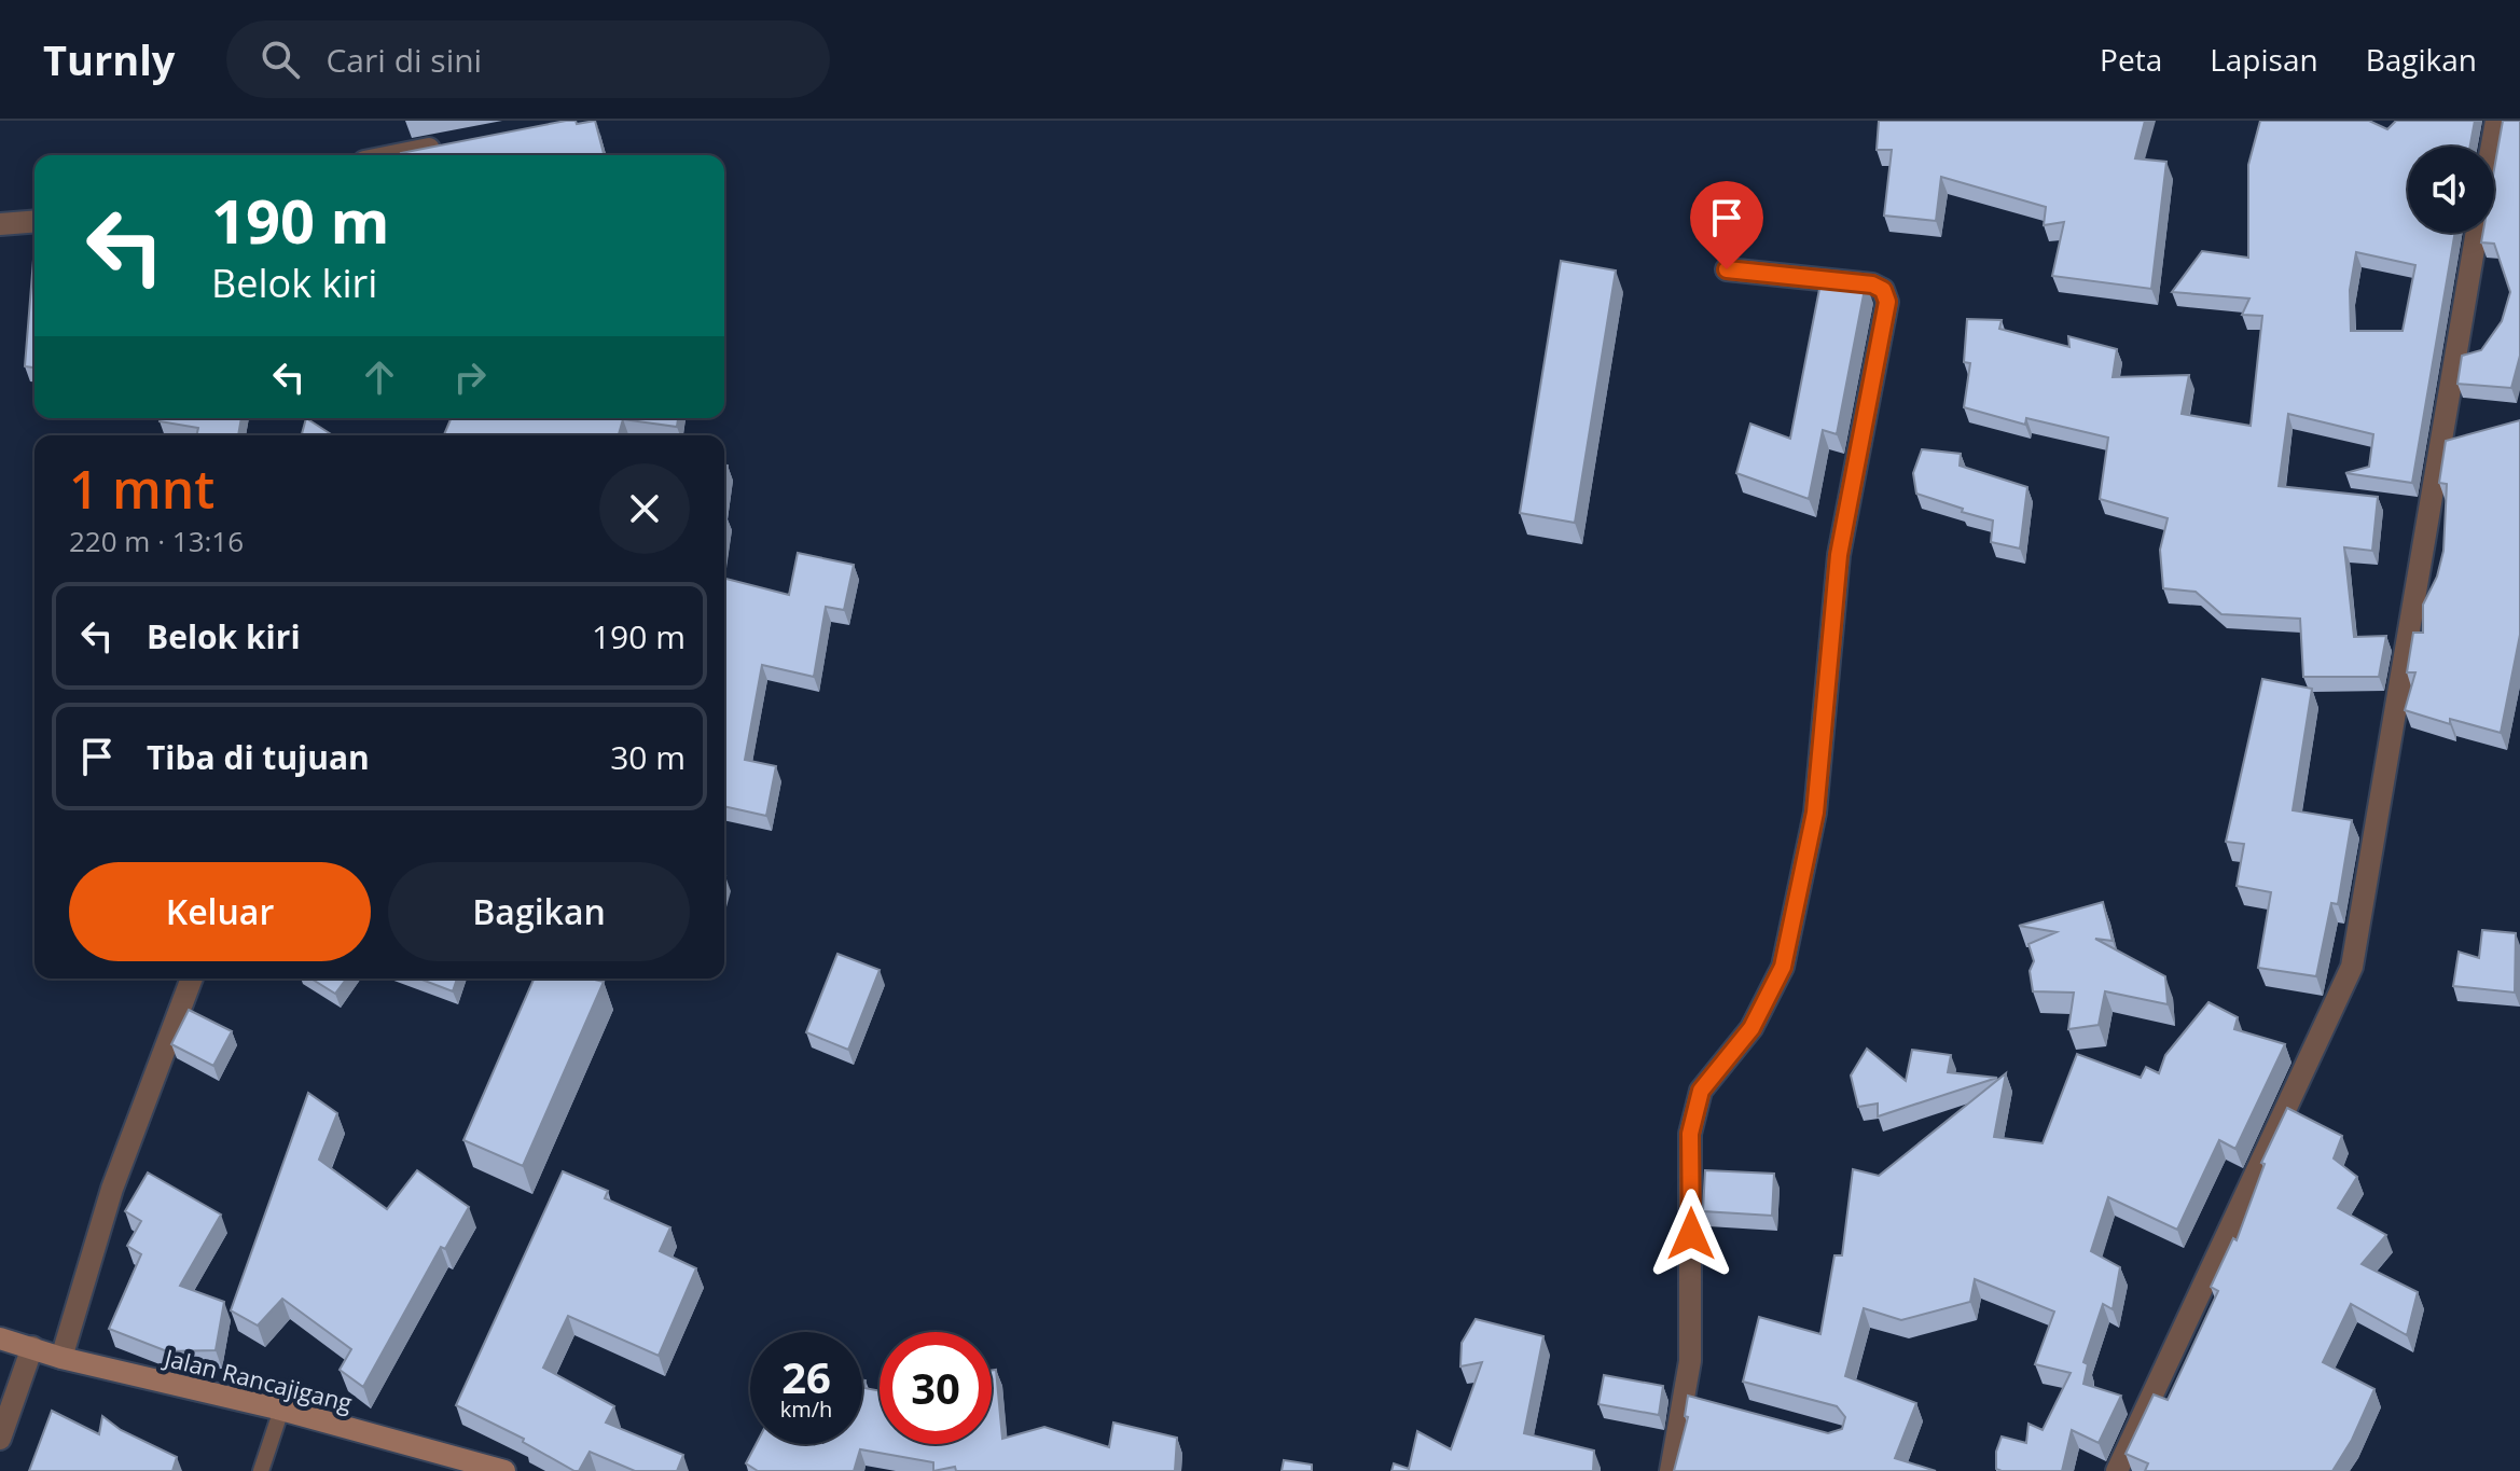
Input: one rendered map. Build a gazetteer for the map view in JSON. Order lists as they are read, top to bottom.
{
  "streets": {
    "main road": ["Jalan Rancajigang"]
  },
  "page": {
    "header": "Turnly",
    "search": "Cari di sini",
    "nav": ["Peta", "Lapisan", "Bagikan"],
    "turn": ["190 m", "Belok kiri"],
    "heading": ["1 mnt", "220 m · 13:16"],
    "list": [
      {
        "name": "Belok kiri",
        "value": "190 m"
      },
      {
        "name": "Tiba di tujuan",
        "value": "30 m"
      }
    ],
    "buttons": ["Keluar", "Bagikan"],
    "speed": "26 km/h",
    "limit": "30"
  }
}
